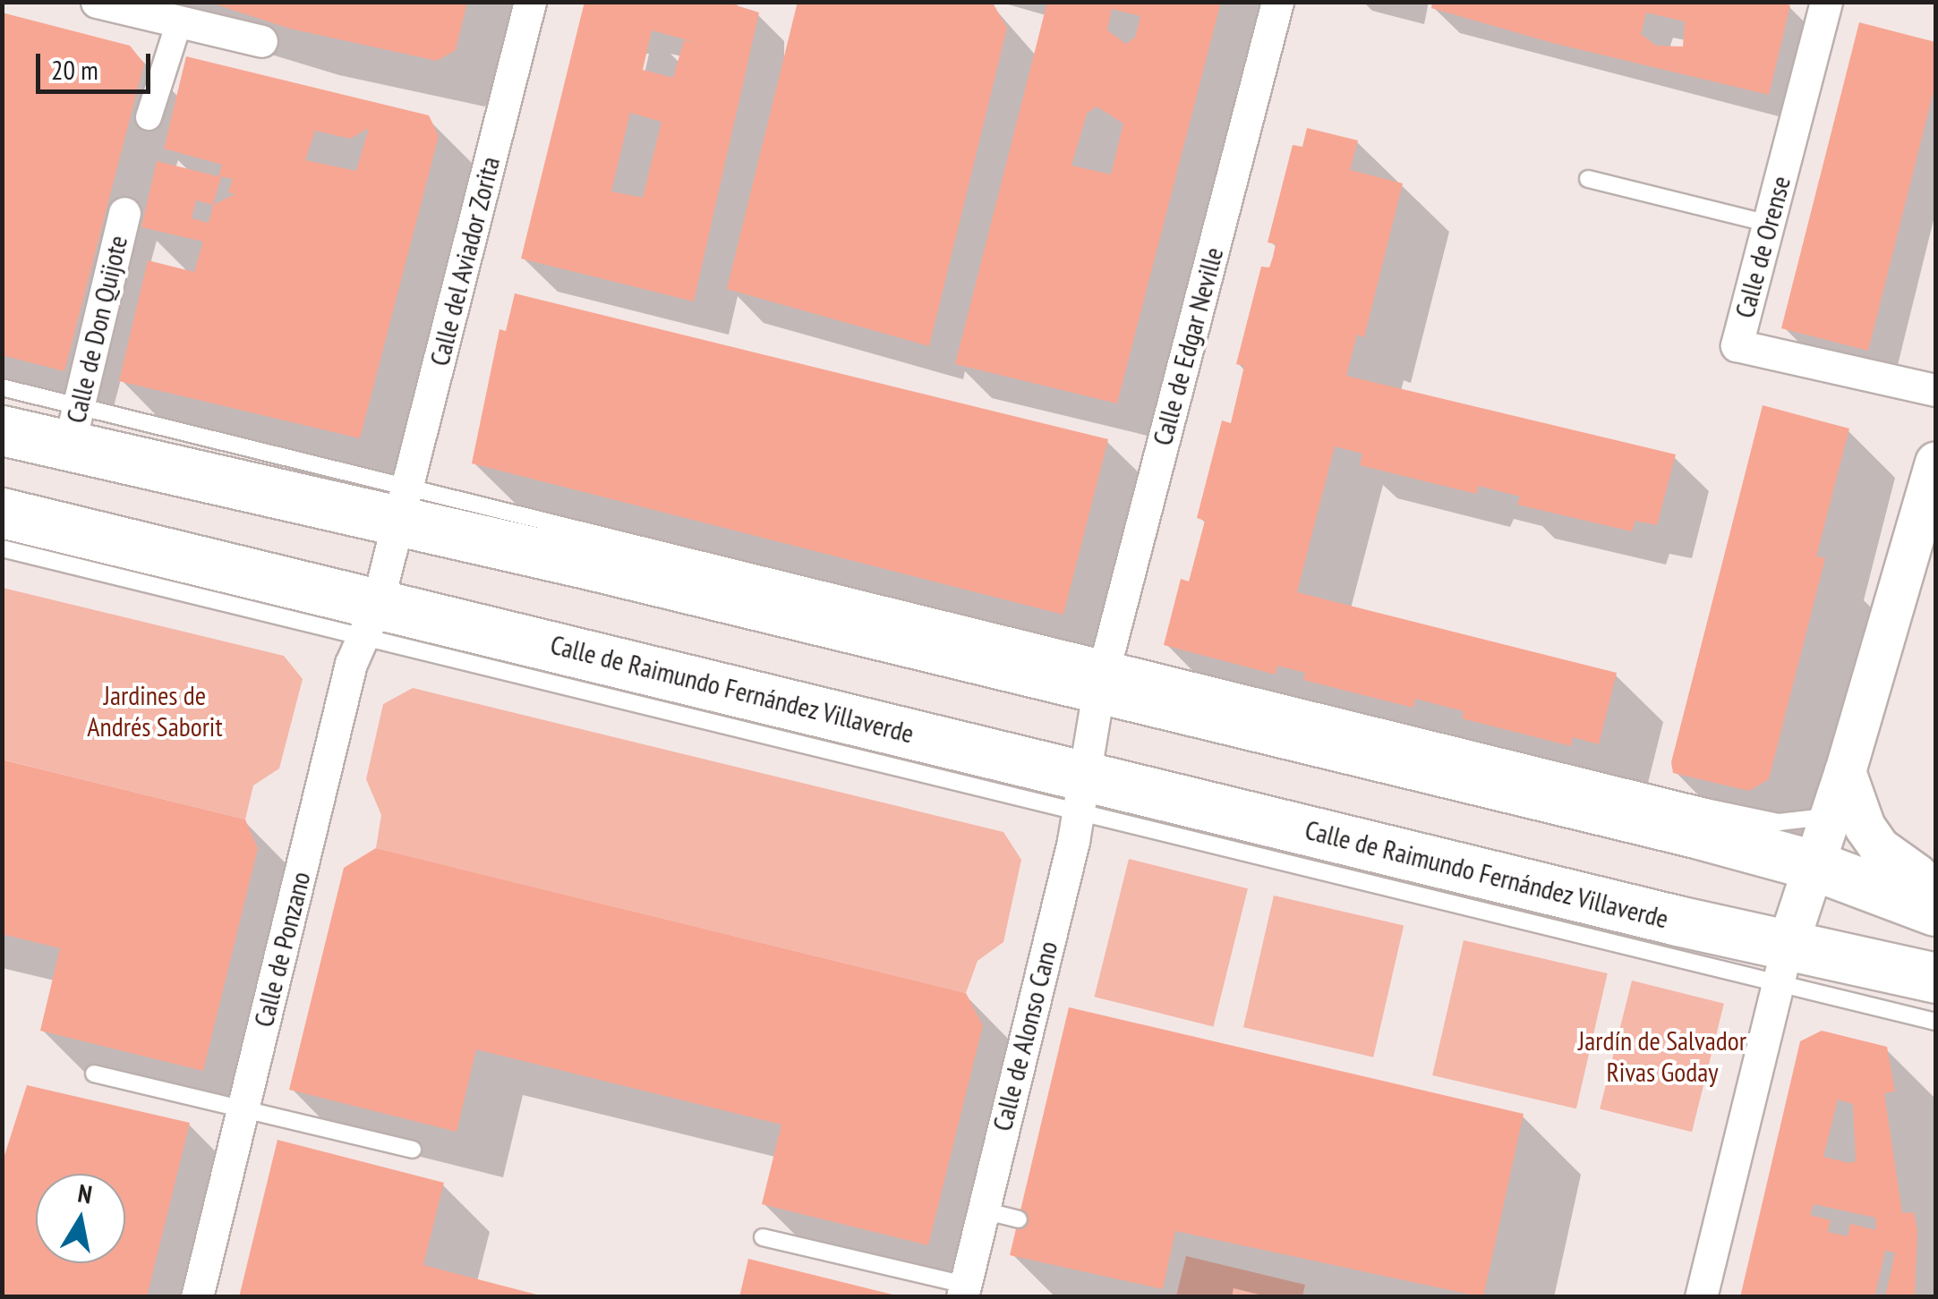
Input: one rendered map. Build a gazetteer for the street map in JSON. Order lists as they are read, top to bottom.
{
  "streets": {
    "main road": ["Calle de Raimundo Fernández Villaverde"],
    "street": [
      "Calle de Orense",
      "Calle del Aviador Zorita",
      "Calle de Don Quijote",
      "Calle de Edgar Neville",
      "Calle de Ponzano",
      "Calle de Alonso Cano"
    ]
  },
  "crossings": [
    ["Calle de Raimundo Fernández Villaverde", "Calle de Ponzano"],
    ["Calle de Raimundo Fernández Villaverde", "Calle de Alonso Cano"]
  ],
  "parks": ["Jardines de Andrés Saborit", "Jardín de Salvador Rivas Goday"],
  "scale_bar": "20 m",
  "north": "top"
}
